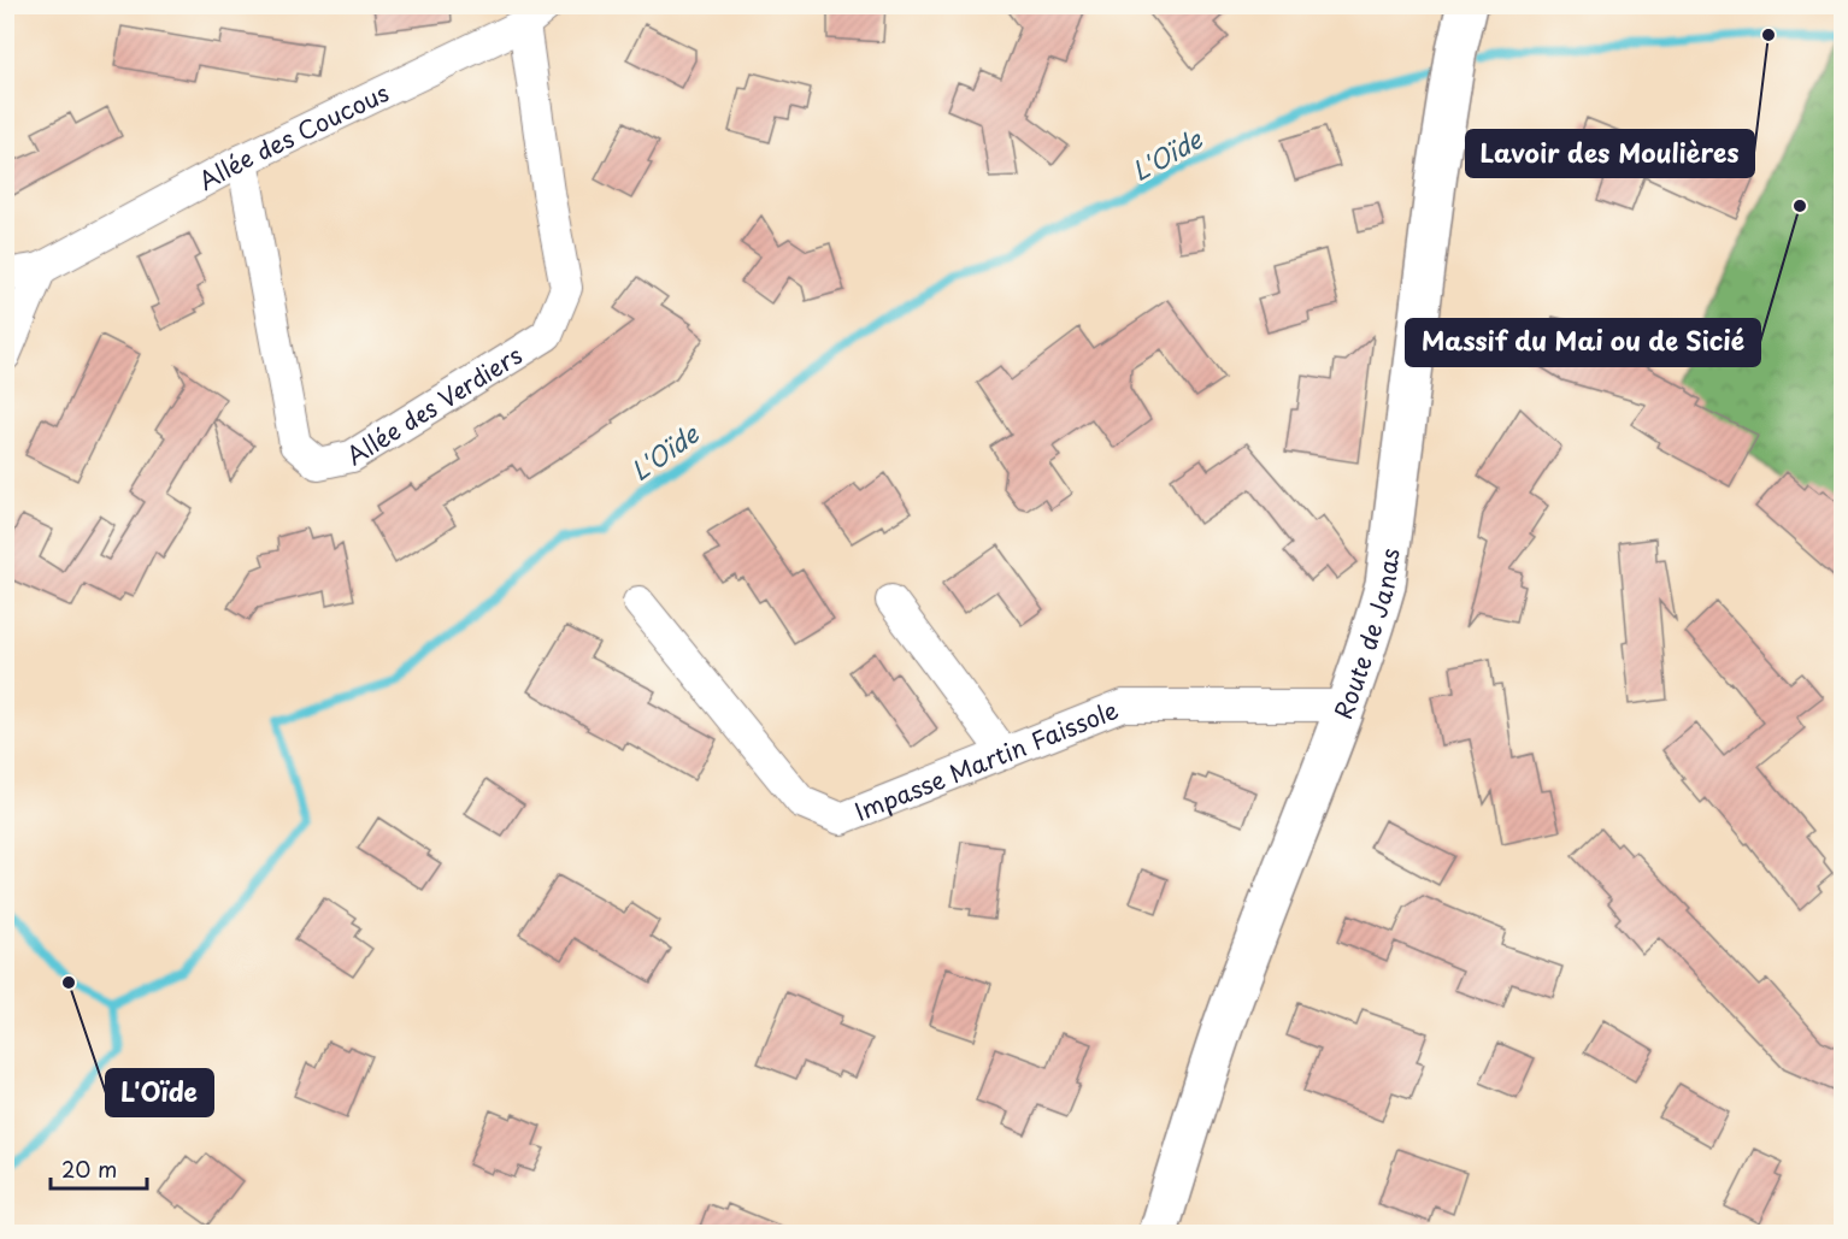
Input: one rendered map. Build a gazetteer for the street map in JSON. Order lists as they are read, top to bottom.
{
  "streets": {
    "street": [
      "Allée des Coucous",
      "Allée des Verdiers",
      "Route de Janas",
      "Impasse Martin Faissole"
    ]
  },
  "crossings": [
    ["Allée des Coucous", "Allée des Verdiers"],
    ["Route de Janas", "Impasse Martin Faissole"]
  ],
  "water": ["L'Oïde"],
  "places": ["Lavoir des Moulières", "Massif du Mai ou de Sicié", "L'Oïde"],
  "scale_bar": "20 m"
}
